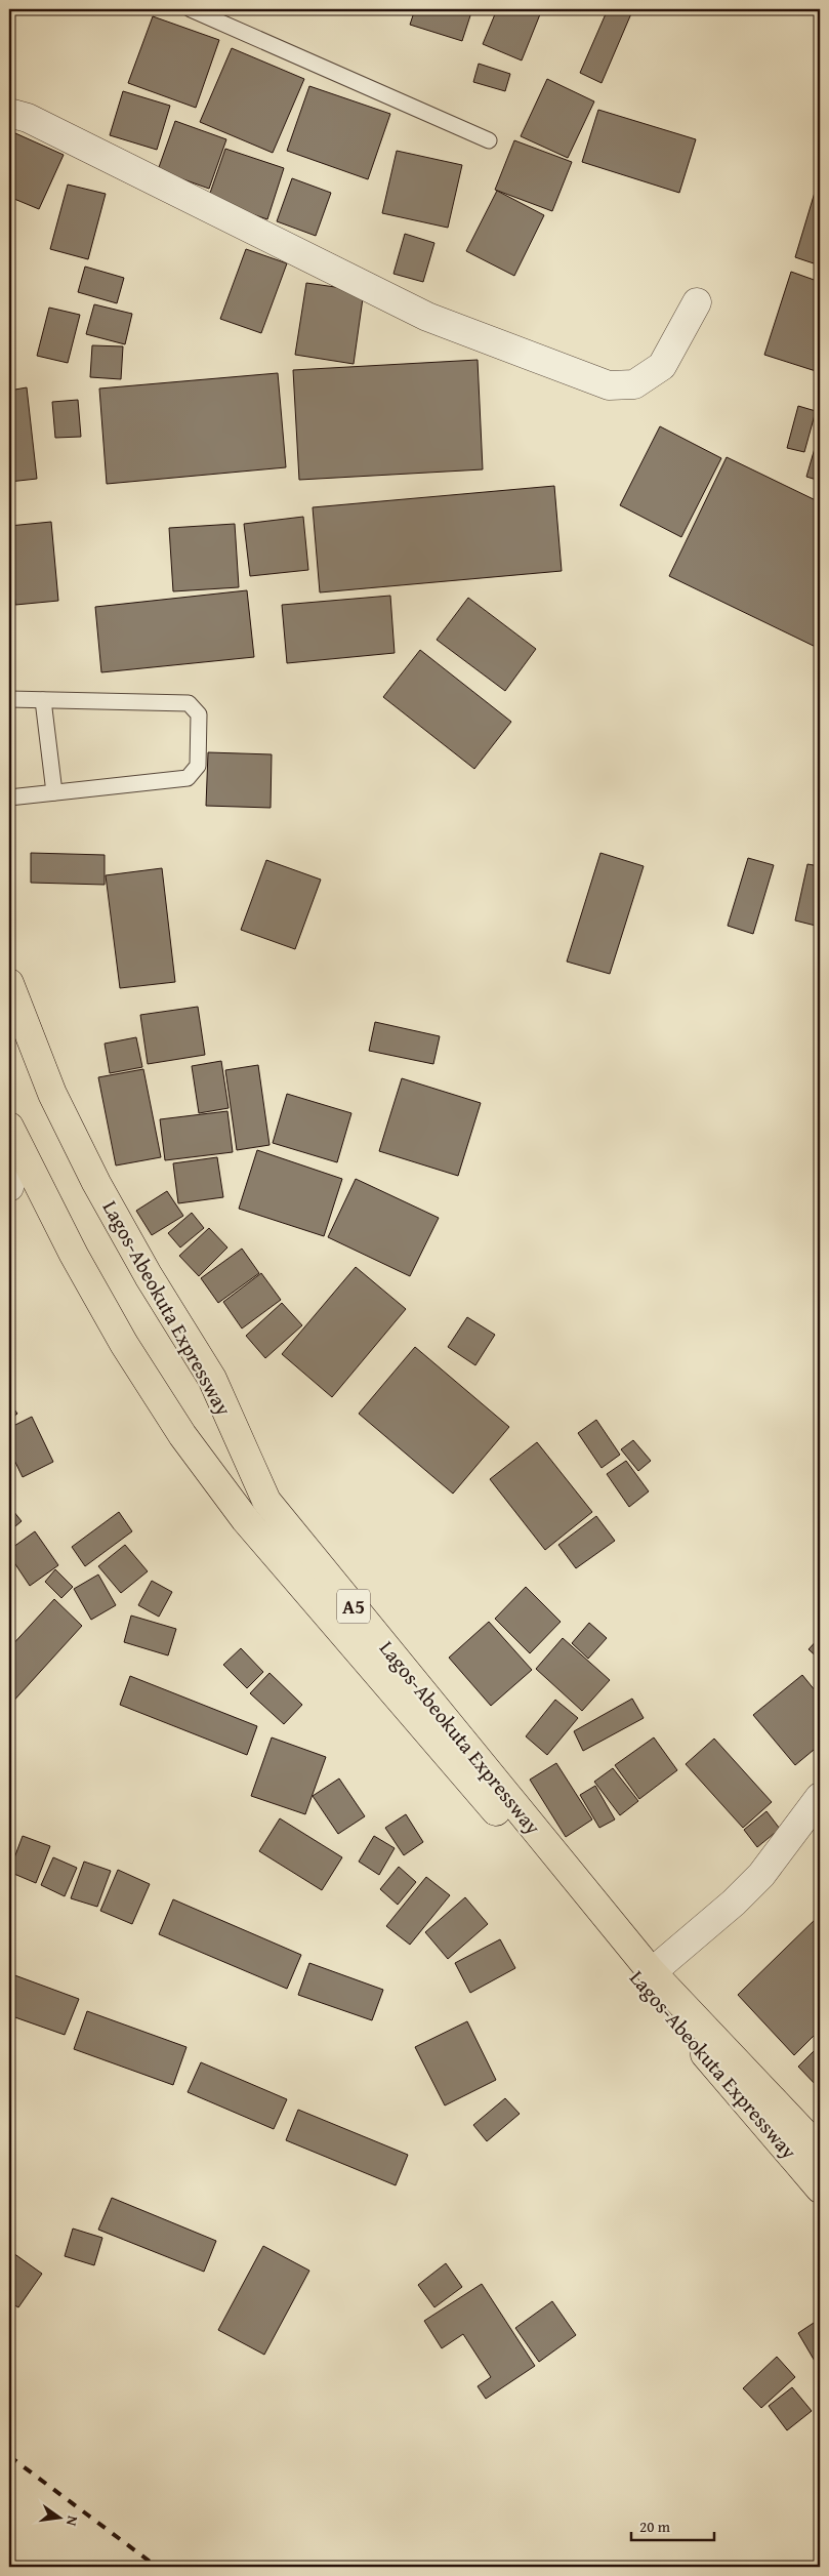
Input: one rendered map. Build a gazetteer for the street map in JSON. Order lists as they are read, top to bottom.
{
  "streets": {
    "highway": ["Lagos-Abeokuta Expressway", "A5"]
  },
  "scale_bar": "20 m",
  "north": "right"
}
